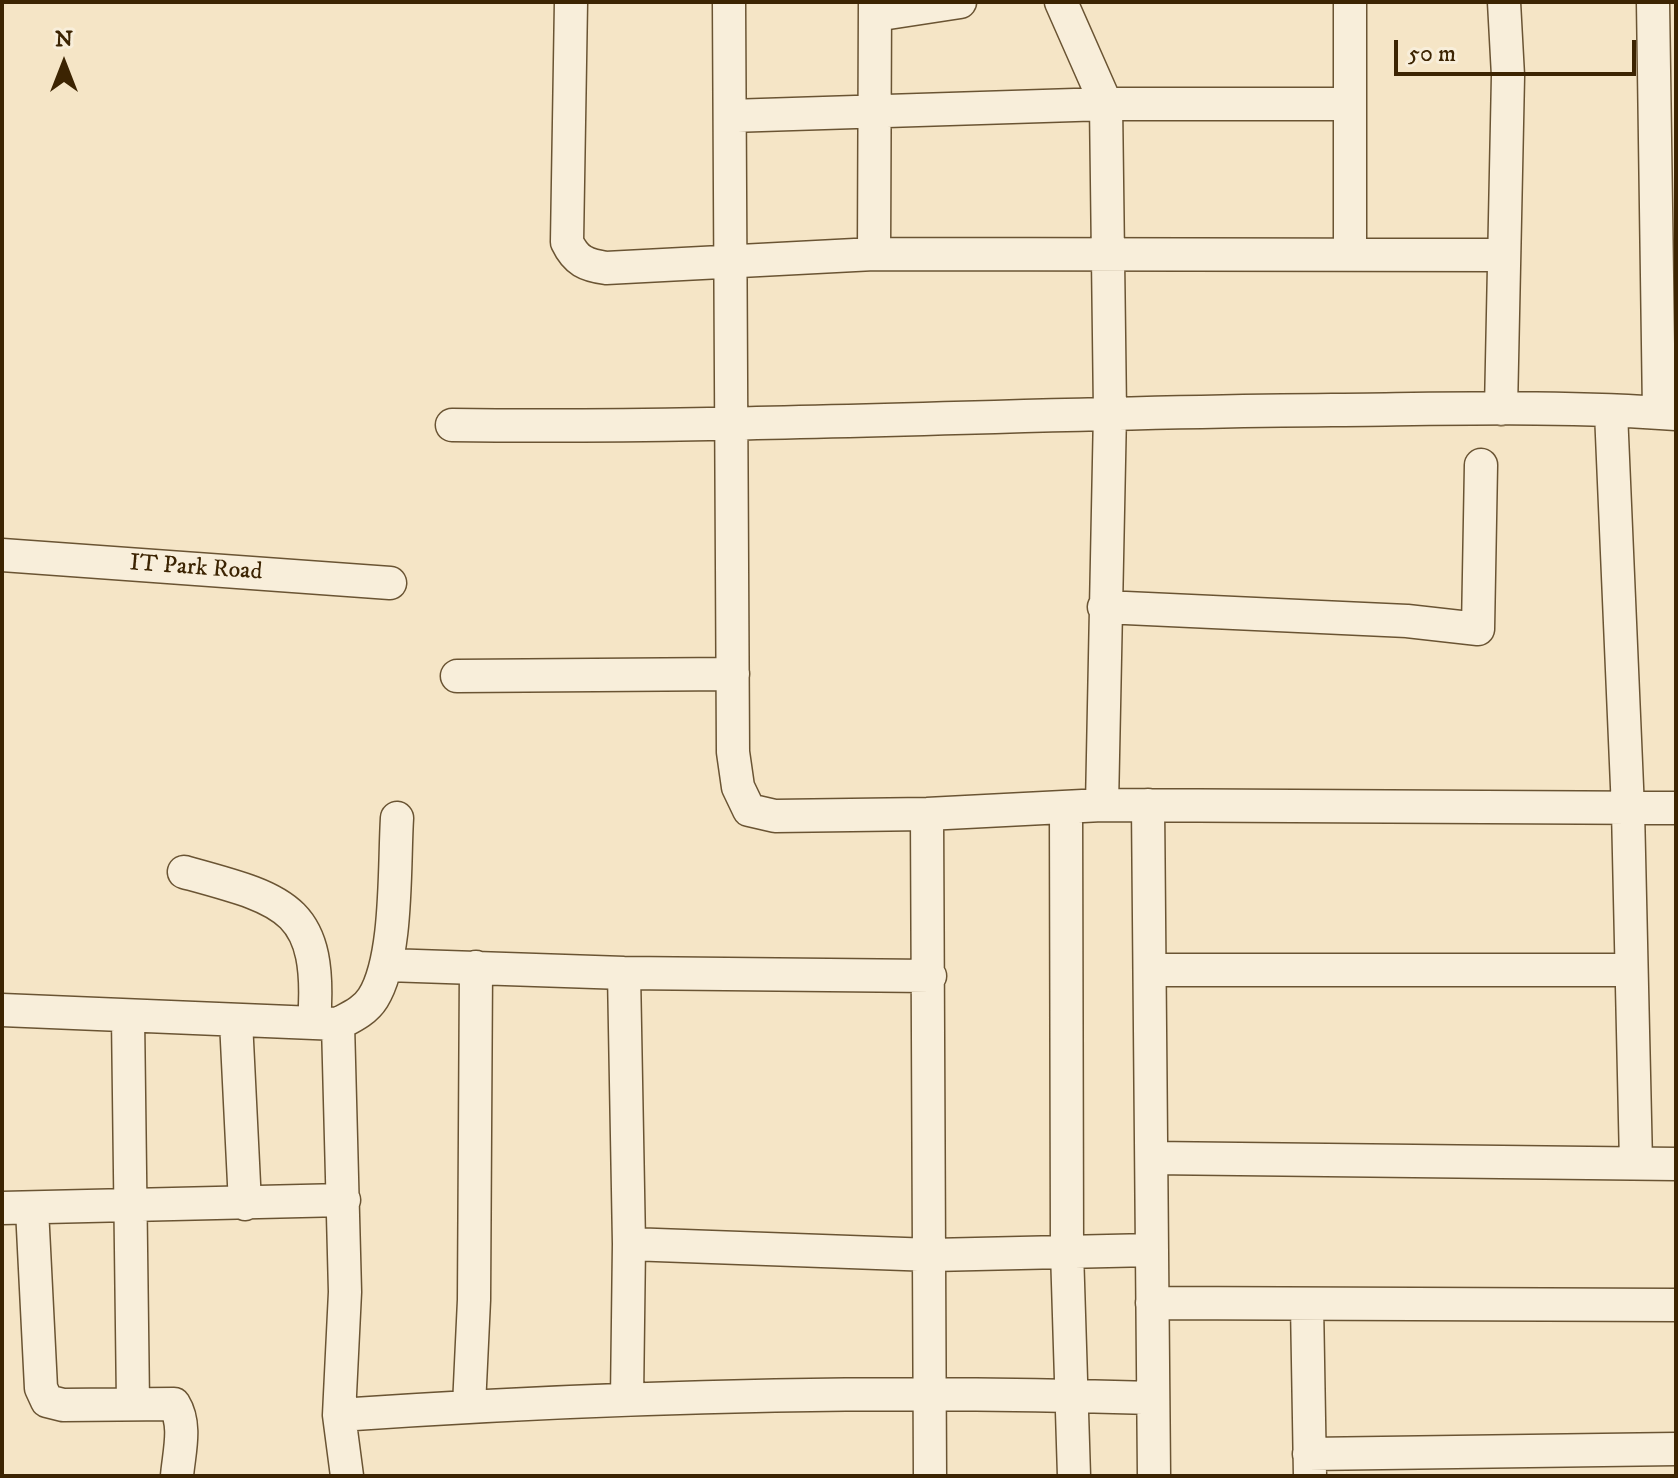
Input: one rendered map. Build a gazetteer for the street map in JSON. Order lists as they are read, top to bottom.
{
  "streets": {
    "street": ["IT Park Road"]
  },
  "scale_bar": "50 m",
  "north": "top"
}
